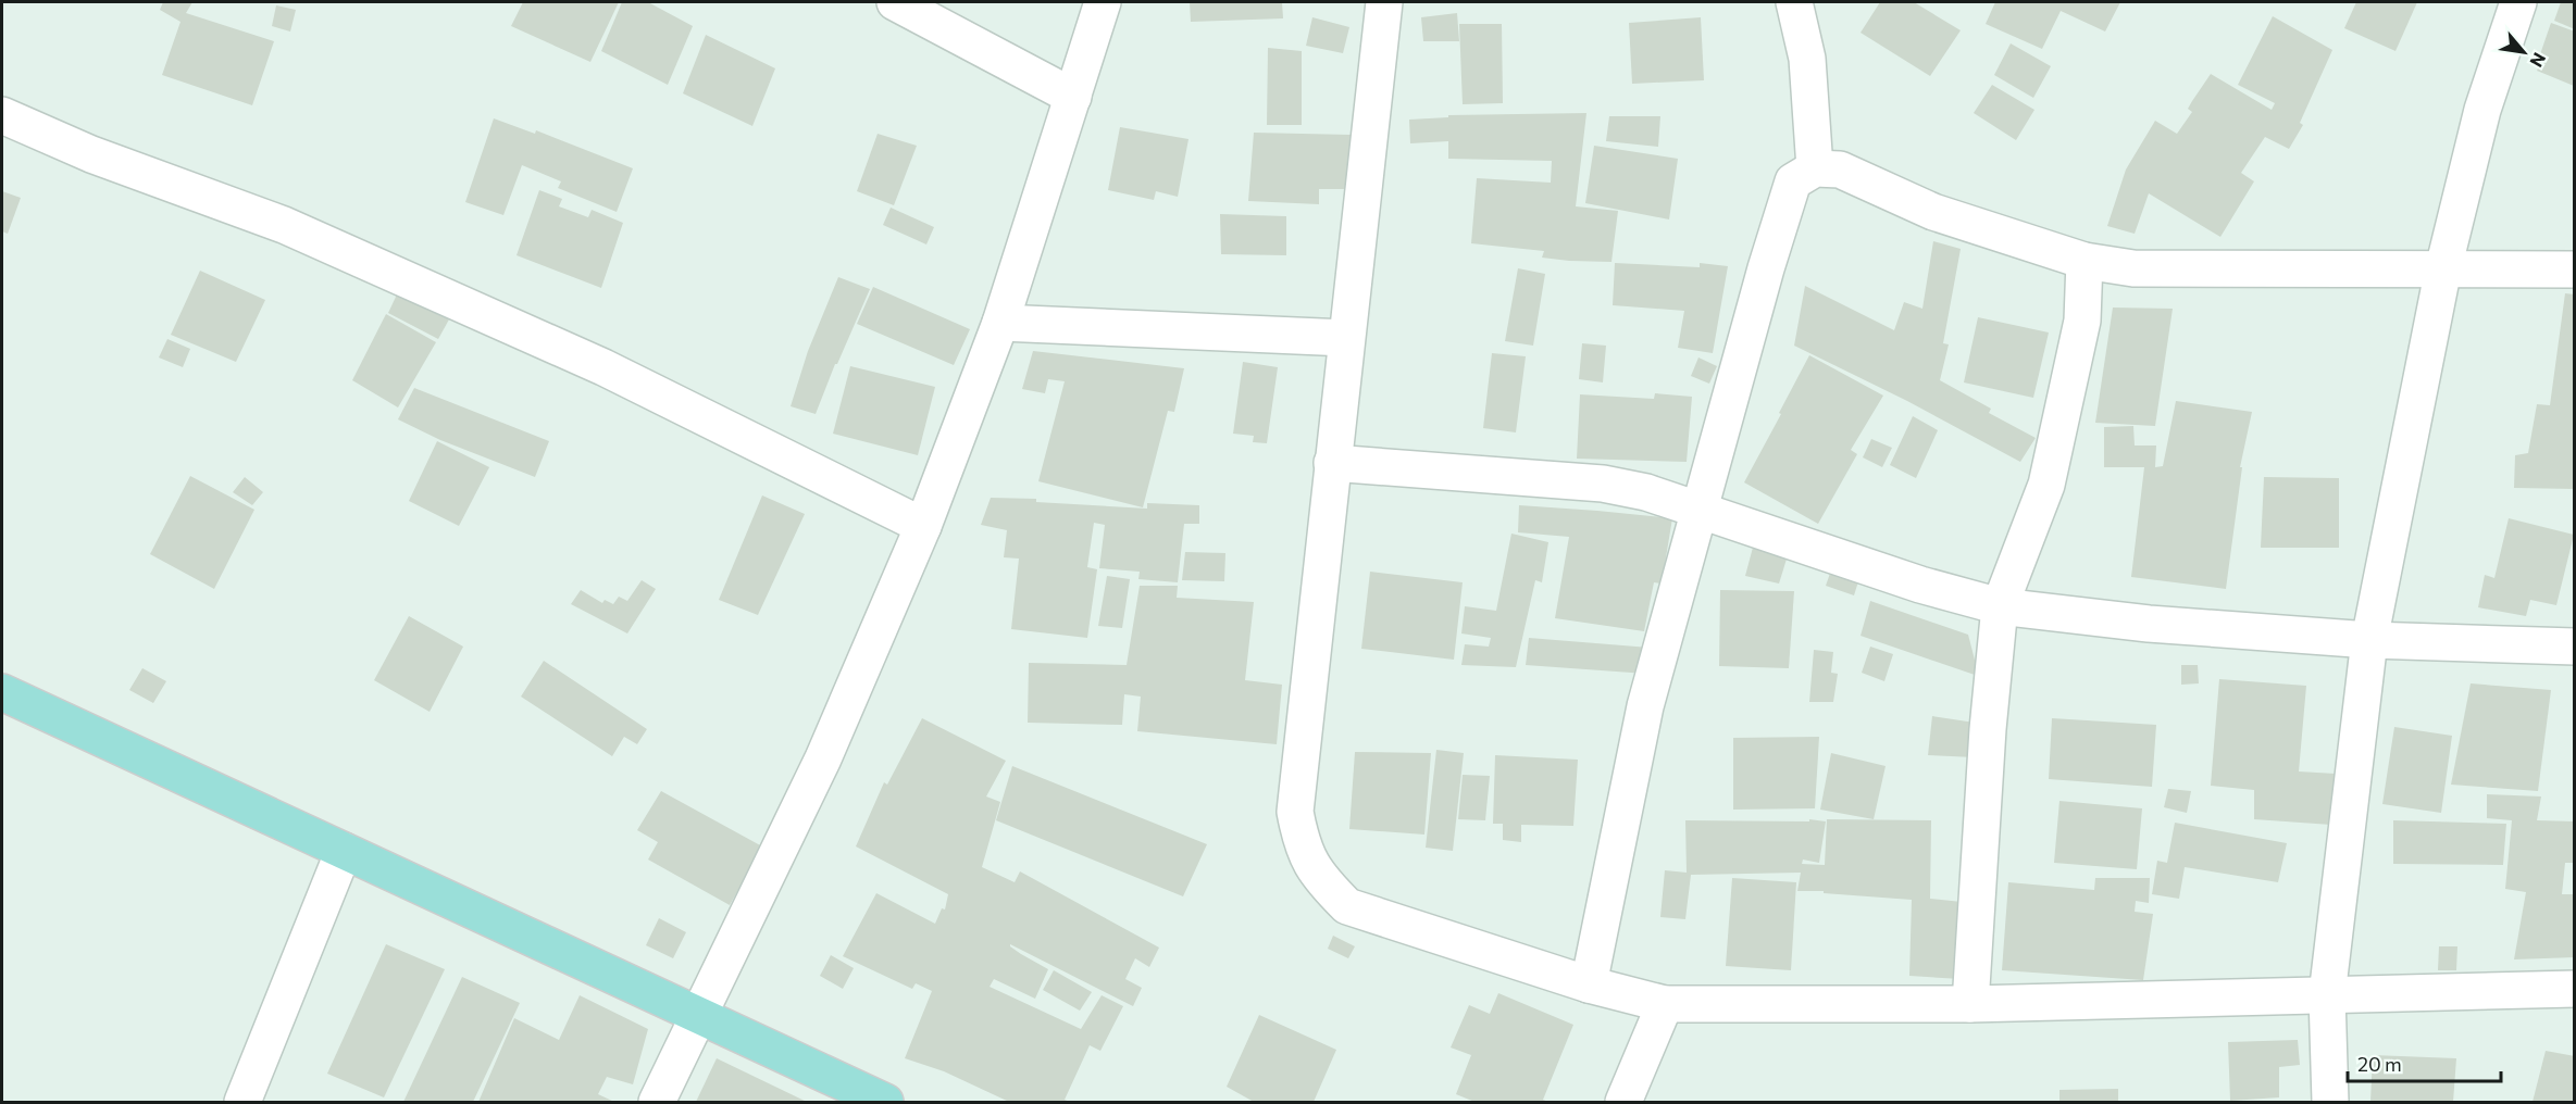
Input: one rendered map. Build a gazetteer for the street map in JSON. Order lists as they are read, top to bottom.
{
  "scale_bar": "20 m",
  "north": "bottom right"
}
